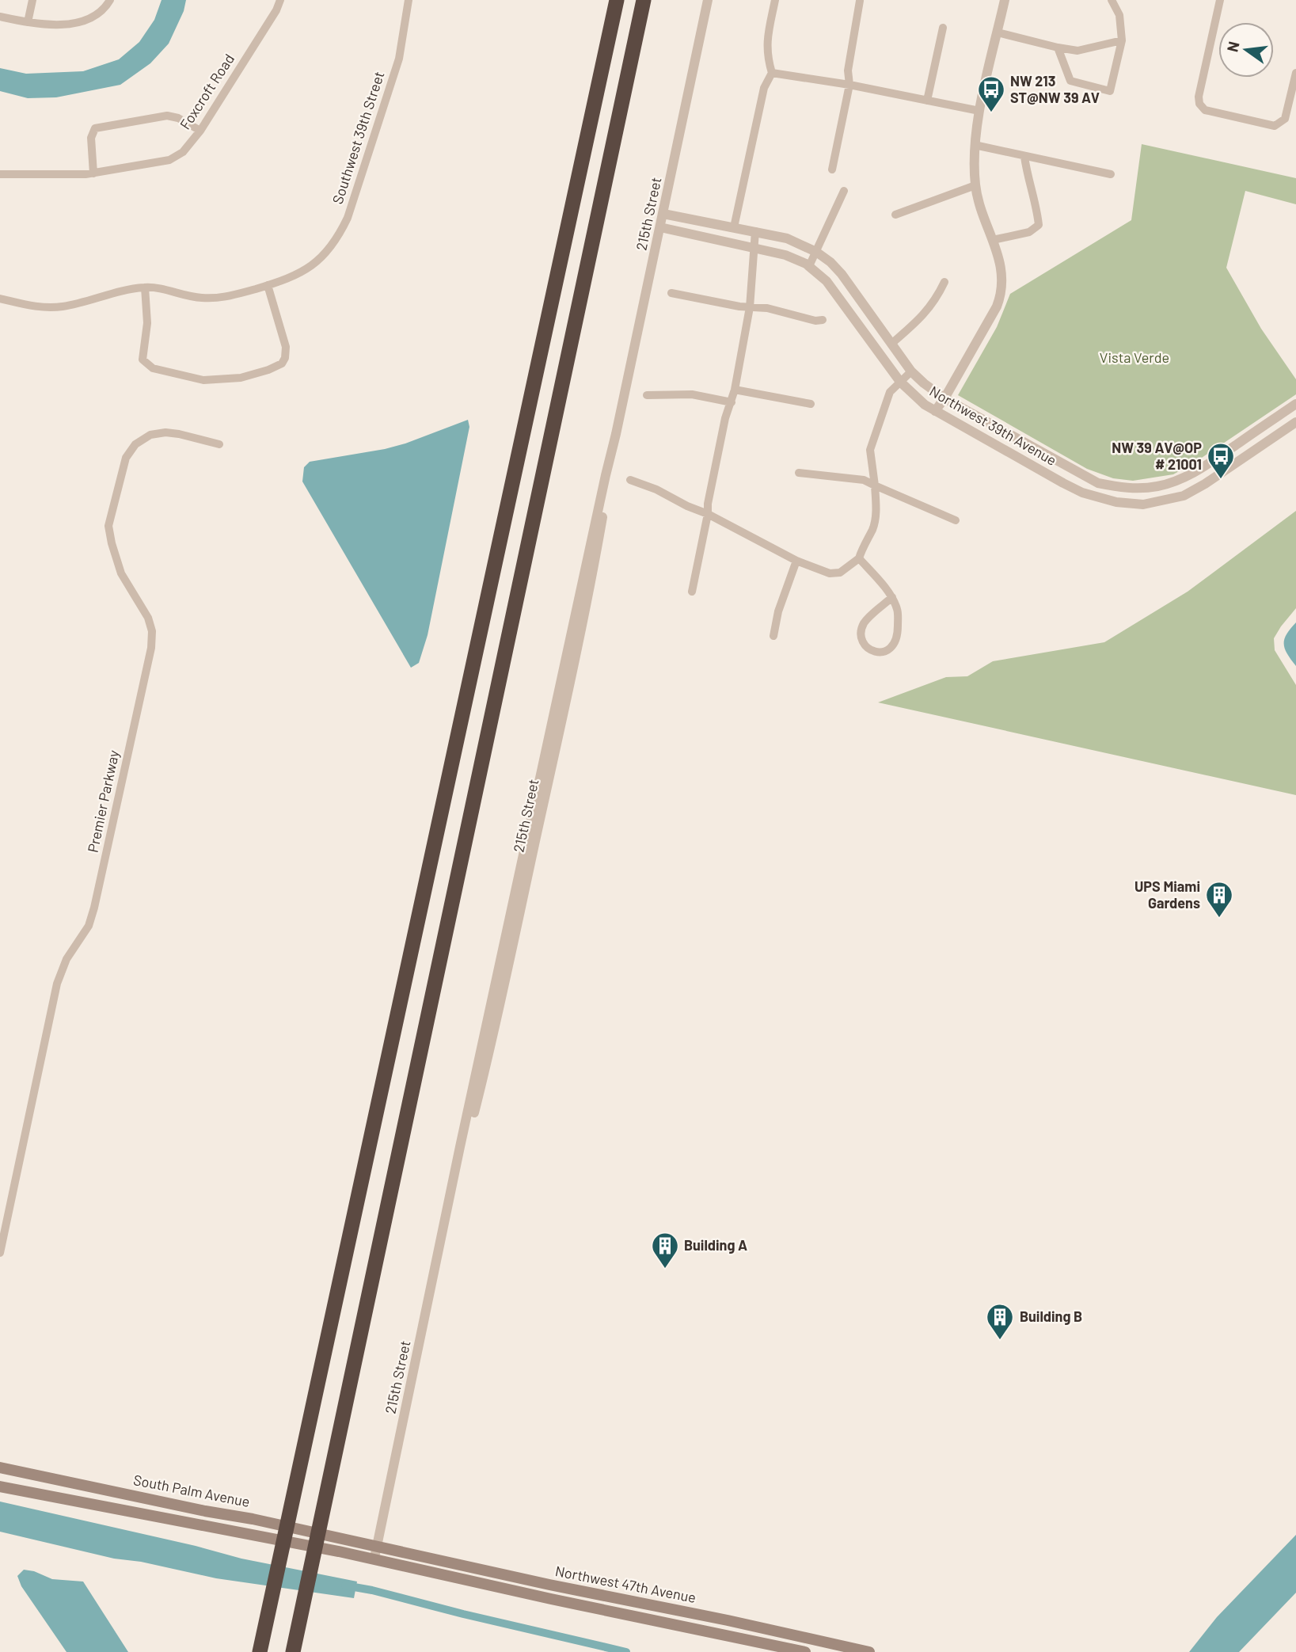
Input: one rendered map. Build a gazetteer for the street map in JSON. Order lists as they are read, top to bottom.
{
  "streets": {
    "main road": ["South Palm Avenue", "Northwest 47th Avenue"],
    "street": [
      "Foxcroft Road",
      "Southwest 39th Street",
      "215th Street",
      "Northwest 39th Avenue",
      "Premier Parkway"
    ]
  },
  "crossings": [
    ["215th Street", "Northwest 39th Avenue"],
    ["215th Street", "South Palm Avenue"],
    ["215th Street", "Northwest 47th Avenue"],
    ["South Palm Avenue", "Northwest 47th Avenue"]
  ],
  "parks": ["Vista Verde"],
  "places": {
    "bus stop": ["NW 213 ST@NW 39 AV", "NW 39 AV@OP # 21001"],
    "building": ["UPS Miami Gardens", "Building A", "Building B"]
  },
  "north": "left"
}
